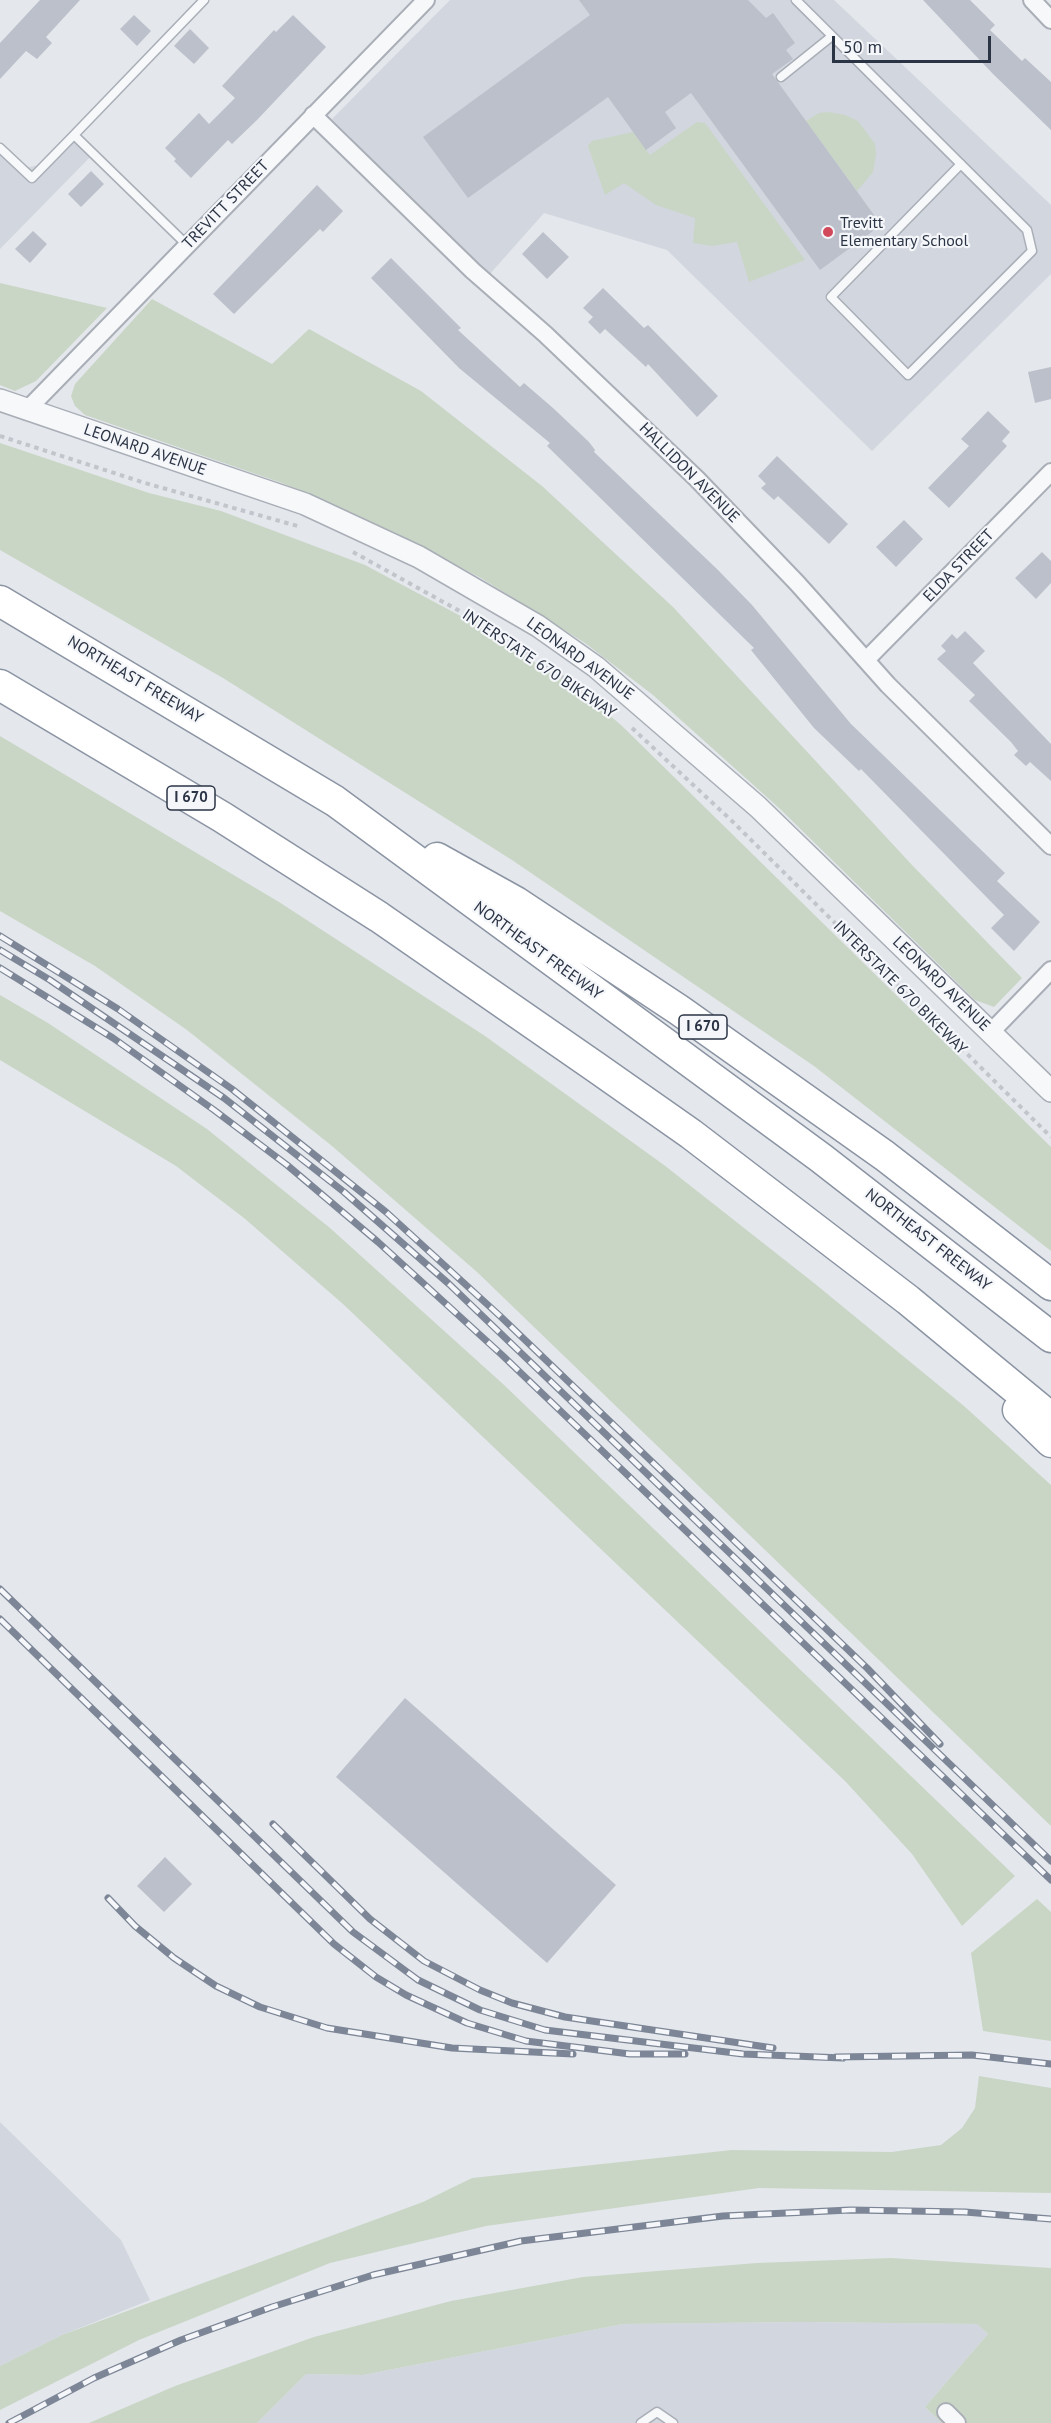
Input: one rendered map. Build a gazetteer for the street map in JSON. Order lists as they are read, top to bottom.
{
  "streets": {
    "highway": ["NORTHEAST FREEWAY", "I 670"],
    "street": [
      "TREVITT STREET",
      "LEONARD AVENUE",
      "HALLIDON AVENUE",
      "ELDA STREET"
    ],
    "path": ["INTERSTATE 670 BIKEWAY"]
  },
  "crossings": [
    ["TREVITT STREET", "LEONARD AVENUE"],
    ["TREVITT STREET", "HALLIDON AVENUE"],
    ["HALLIDON AVENUE", "ELDA STREET"],
    ["NORTHEAST FREEWAY", "I 670"]
  ],
  "places": ["Trevitt Elementary School"],
  "scale_bar": "50 m"
}
